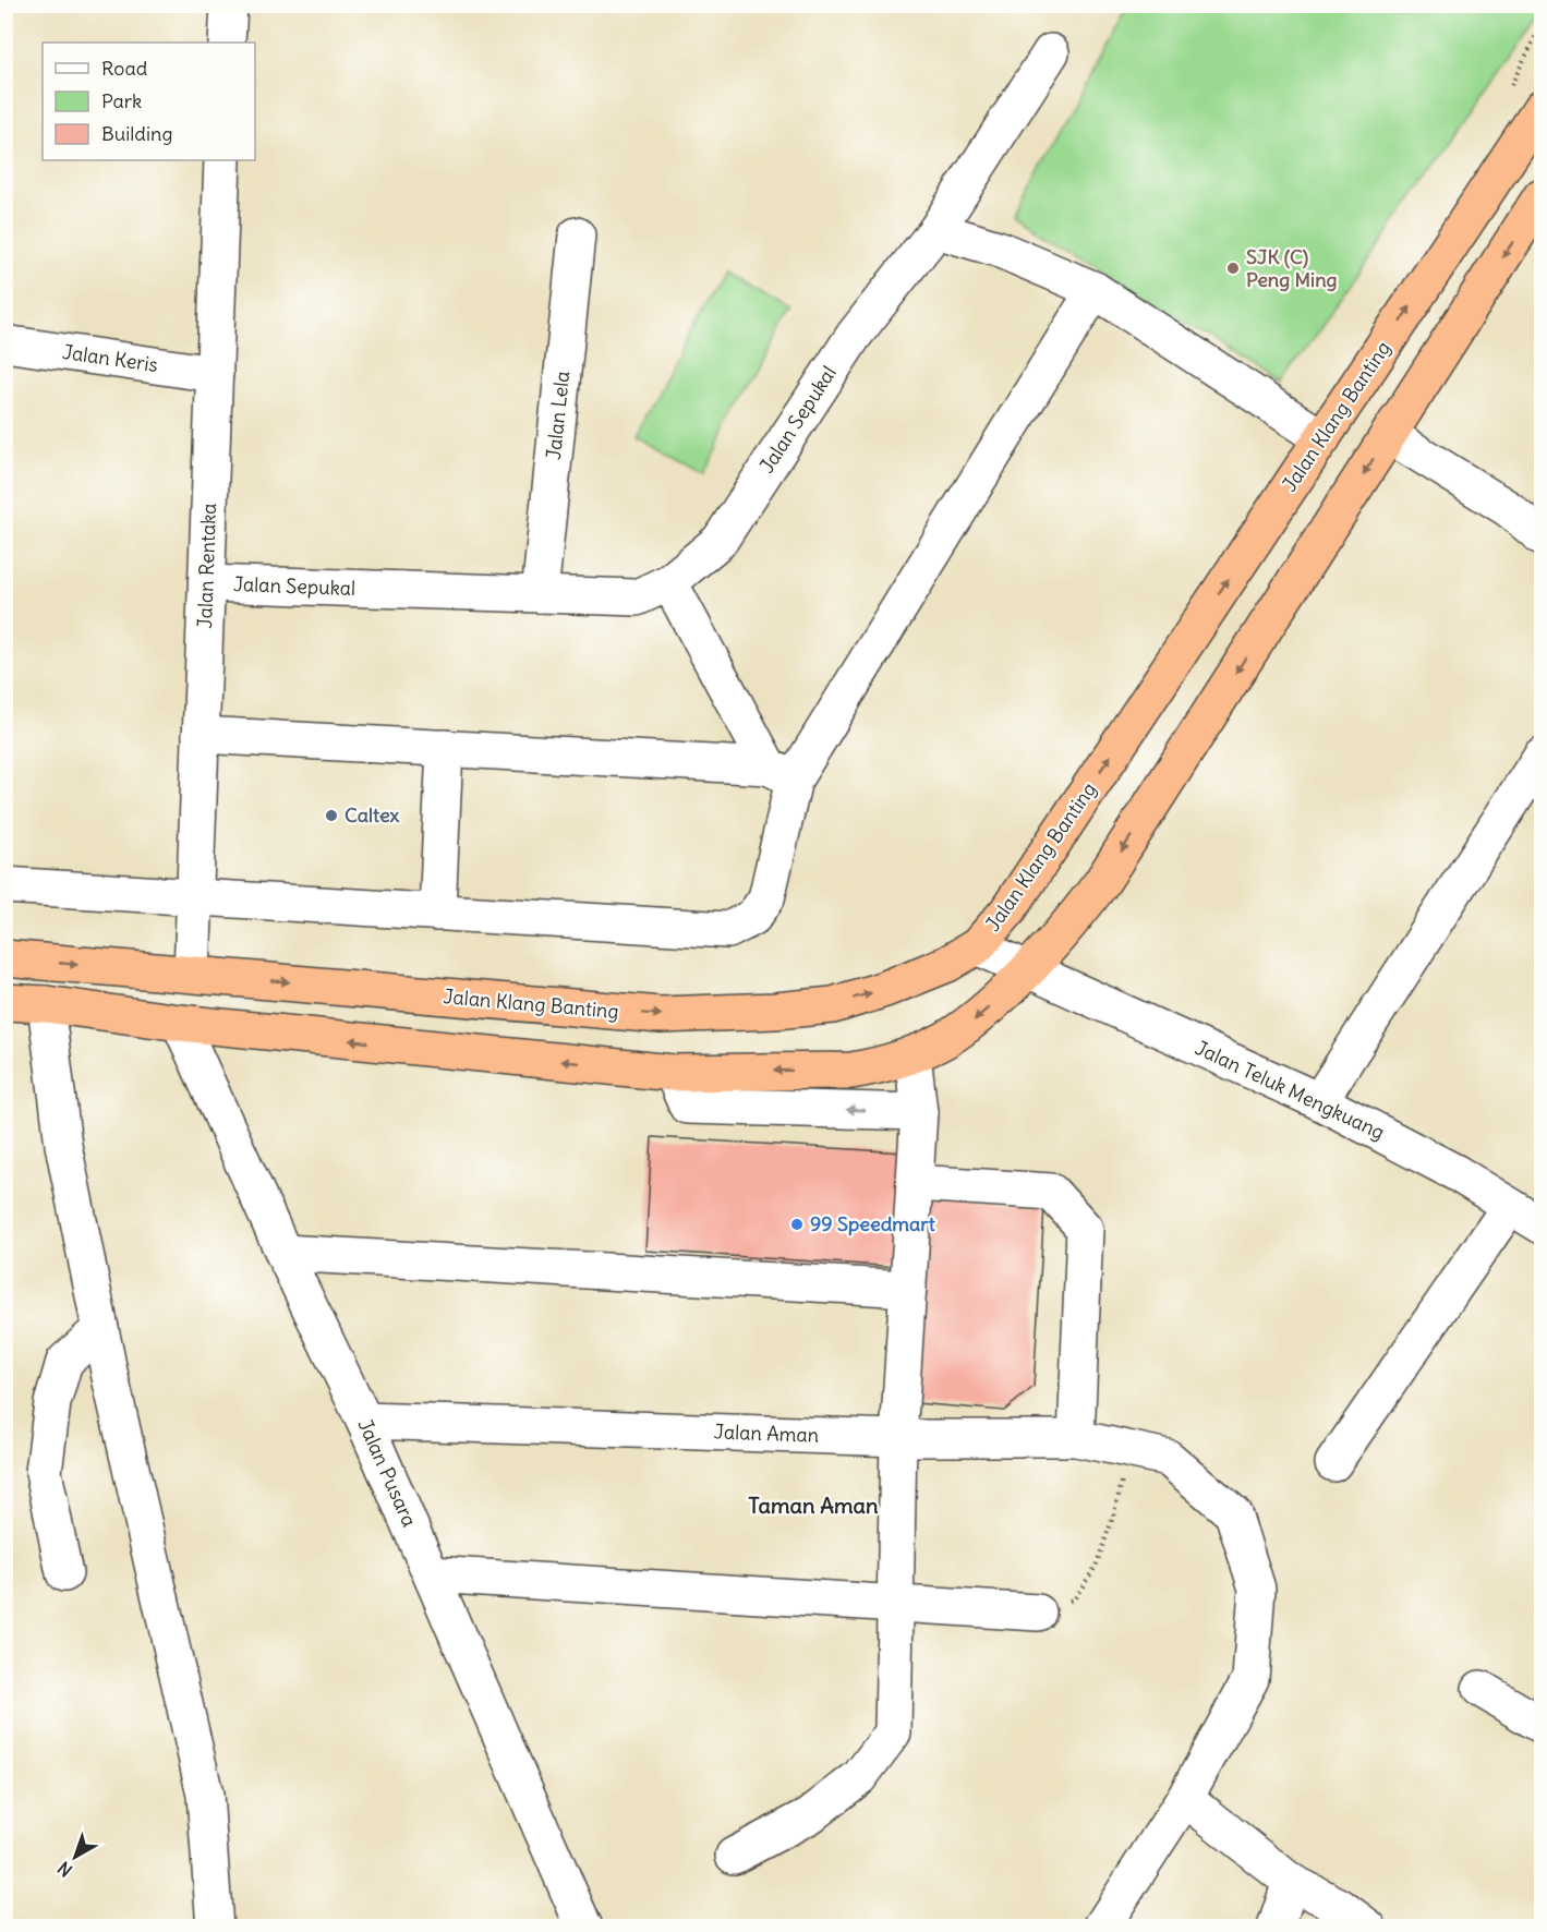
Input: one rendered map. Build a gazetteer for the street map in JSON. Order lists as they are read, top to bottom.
{
  "streets": {
    "highway": ["Jalan Klang Banting"],
    "street": [
      "Jalan Keris",
      "Jalan Lela",
      "Jalan Sepukal",
      "Jalan Rentaka",
      "Jalan Teluk Mengkuang",
      "Jalan Aman",
      "Jalan Pusara"
    ]
  },
  "crossings": [
    ["Jalan Keris", "Jalan Rentaka"],
    ["Jalan Lela", "Jalan Sepukal"],
    ["Jalan Klang Banting", "Jalan Rentaka"],
    ["Jalan Klang Banting", "Jalan Teluk Mengkuang"],
    ["Jalan Sepukal", "Jalan Rentaka"],
    ["Jalan Aman", "Jalan Pusara"]
  ],
  "one_way": ["Jalan Klang Banting"],
  "districts": ["Taman Aman"],
  "places": ["SJK (C) Peng Ming", "Caltex", "99 Speedmart"],
  "legend": ["Road", "Park", "Building"],
  "north": "bottom left"
}
